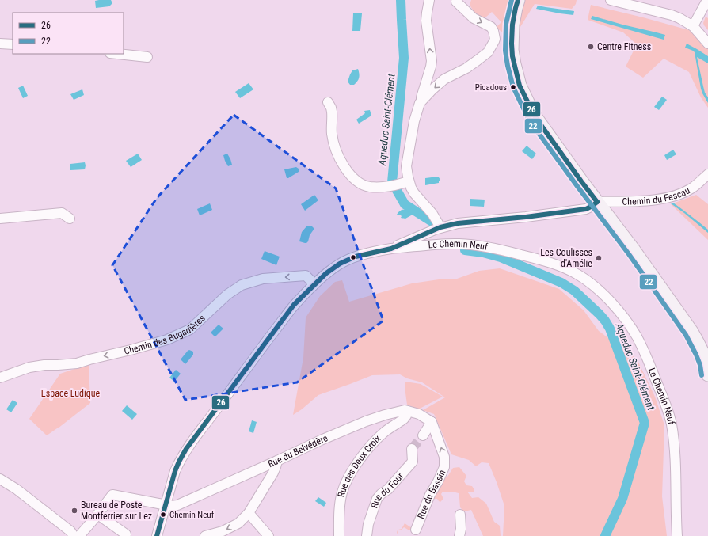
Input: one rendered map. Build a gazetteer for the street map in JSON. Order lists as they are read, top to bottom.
{
  "streets": {
    "street": [
      "Chemin du Fescau",
      "Le Chemin Neuf",
      "Chemin des Bugadières",
      "Rue du Belvédère",
      "Rue des Deux Croix",
      "Rue du Four",
      "Rue du Bassin"
    ]
  },
  "crossings": [
    ["Le Chemin Neuf", "Chemin des Bugadières"],
    ["Le Chemin Neuf", "Rue du Belvédère"],
    ["Rue du Belvédère", "Rue des Deux Croix"],
    ["Rue du Belvédère", "Rue du Bassin"]
  ],
  "one_way": ["Chemin des Bugadières"],
  "water": ["Aqueduc Saint-Clément"],
  "parks": ["Espace Ludique"],
  "places": [
    "Centre Fitness",
    "Picadous",
    "Les Coulisses d'Amélie",
    "Bureau de Poste Montferrier sur Lez",
    "Chemin Neuf"
  ],
  "lines": ["transit line 26", "transit line 22"],
  "legend": ["26", "22"]
}
